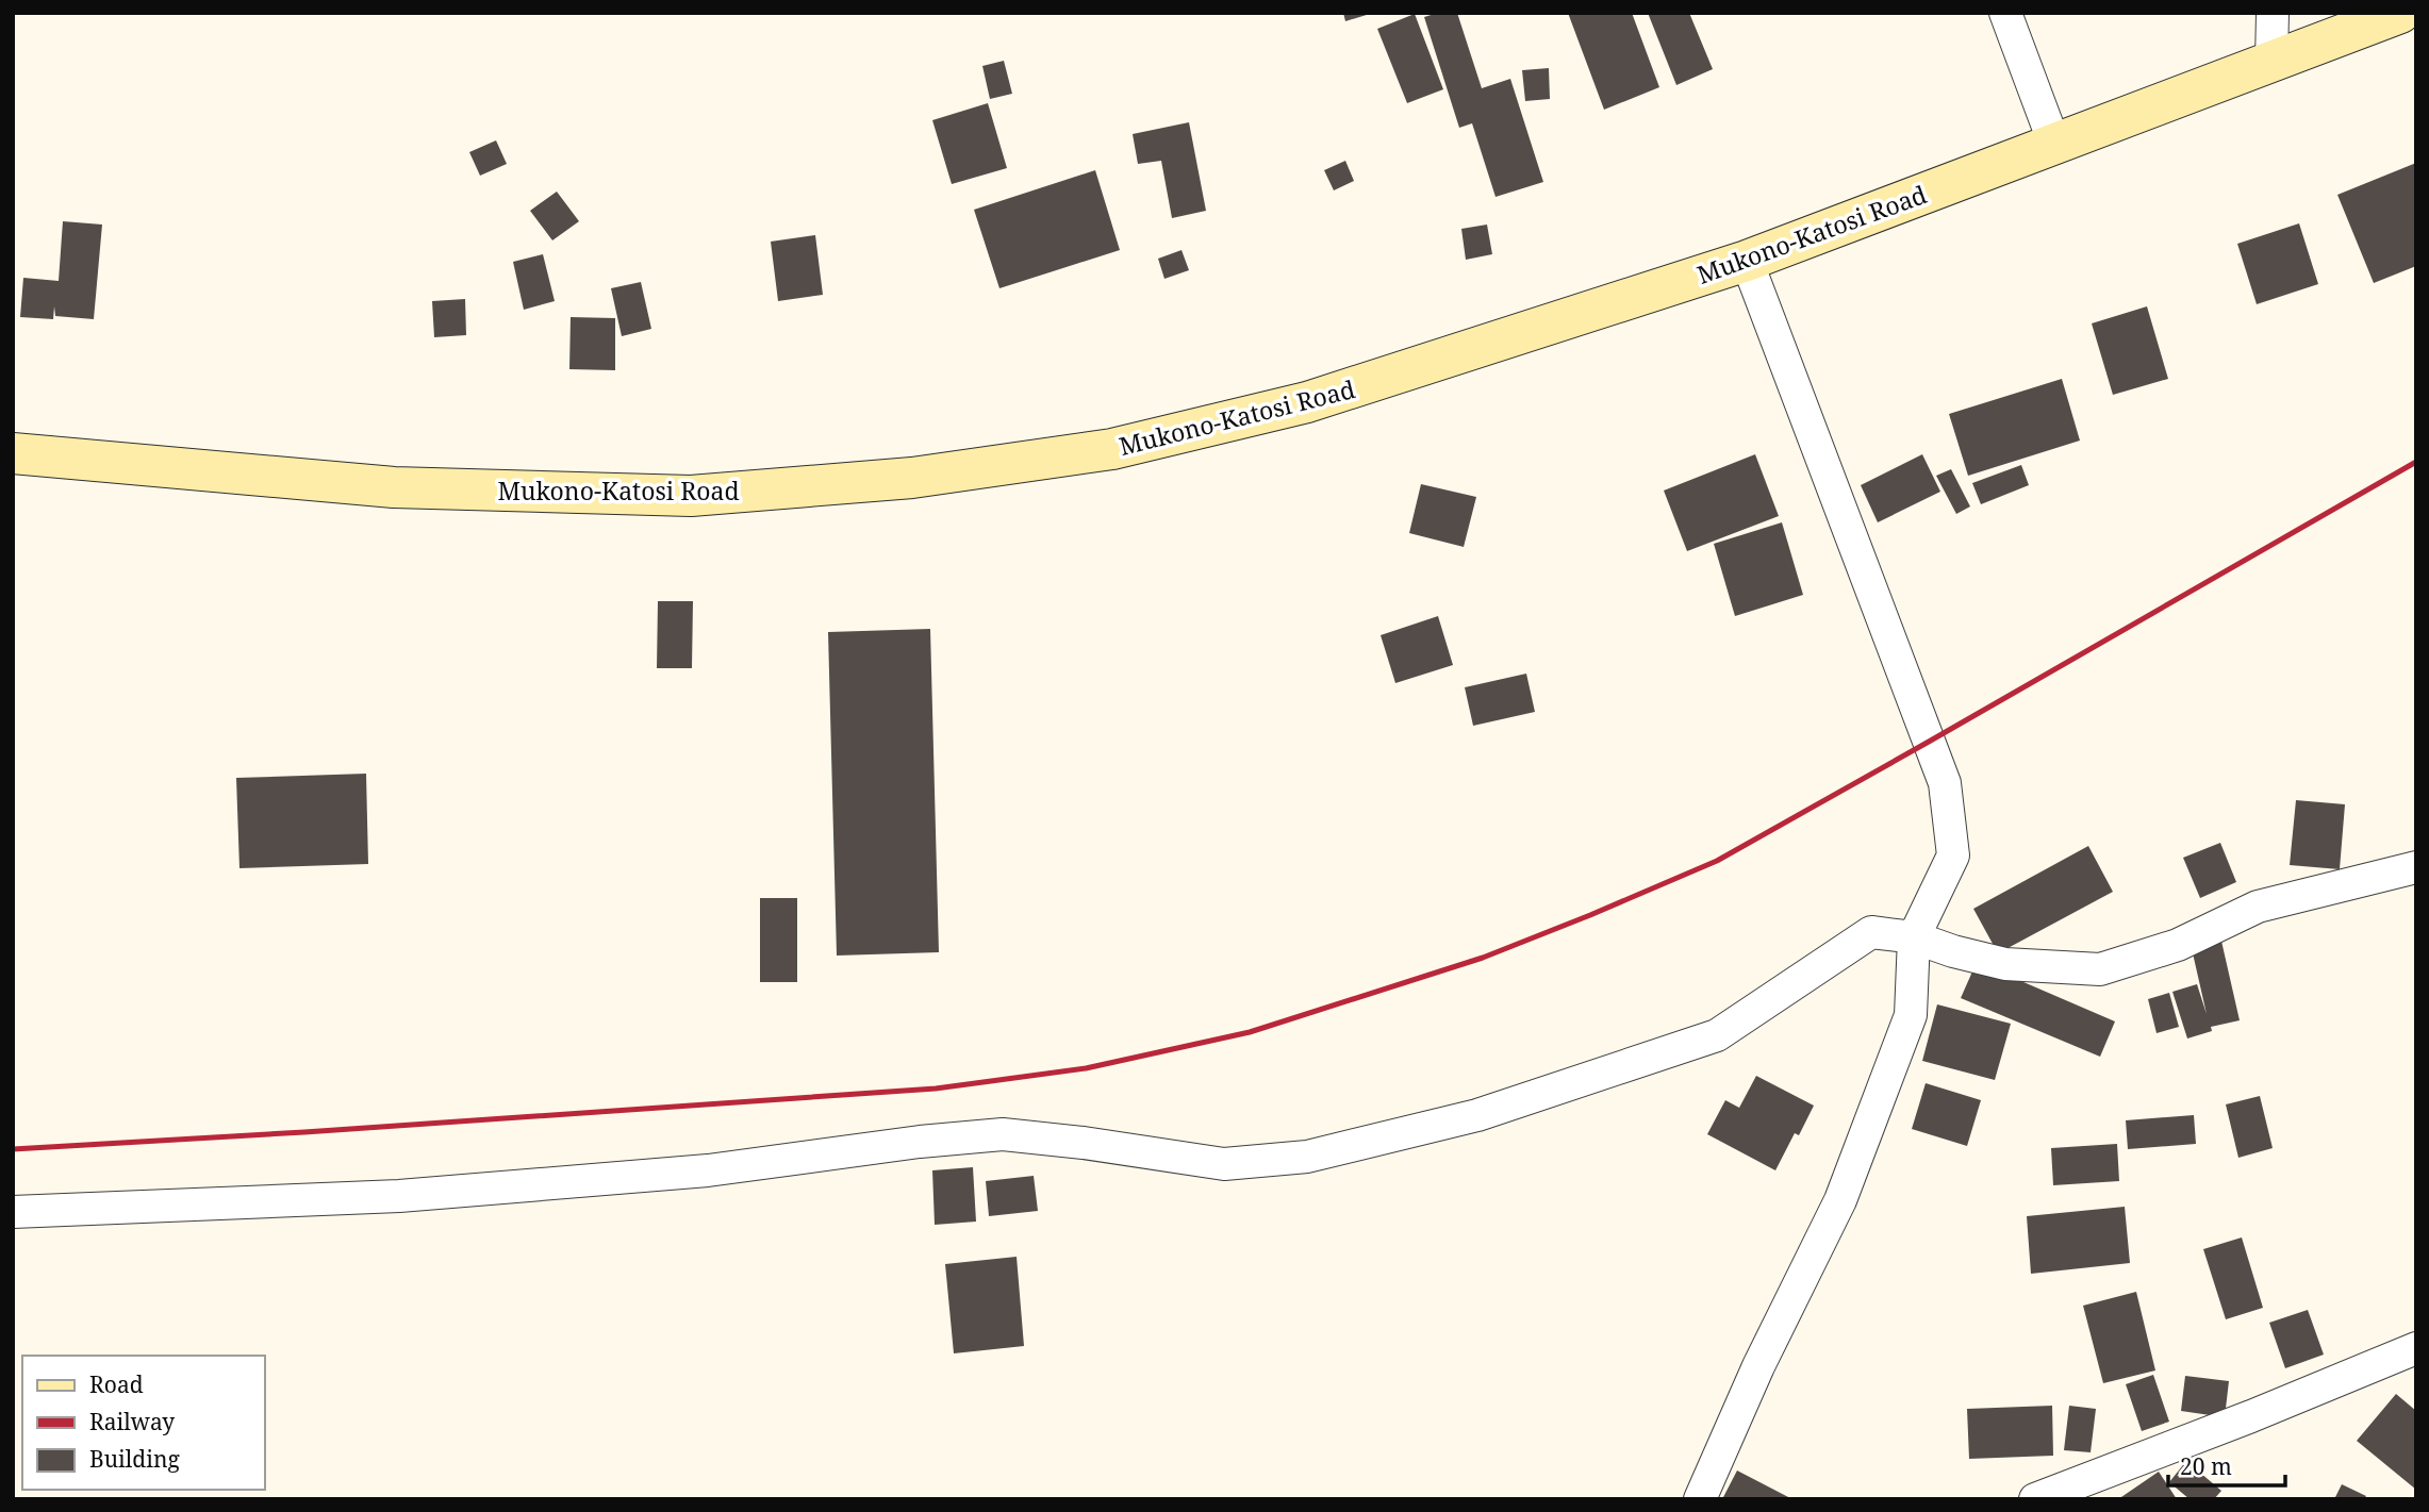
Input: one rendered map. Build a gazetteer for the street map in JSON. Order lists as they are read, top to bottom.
{
  "streets": {
    "main road": ["Mukono-Katosi Road"]
  },
  "legend": ["Road", "Railway", "Building"],
  "scale_bar": "20 m"
}
